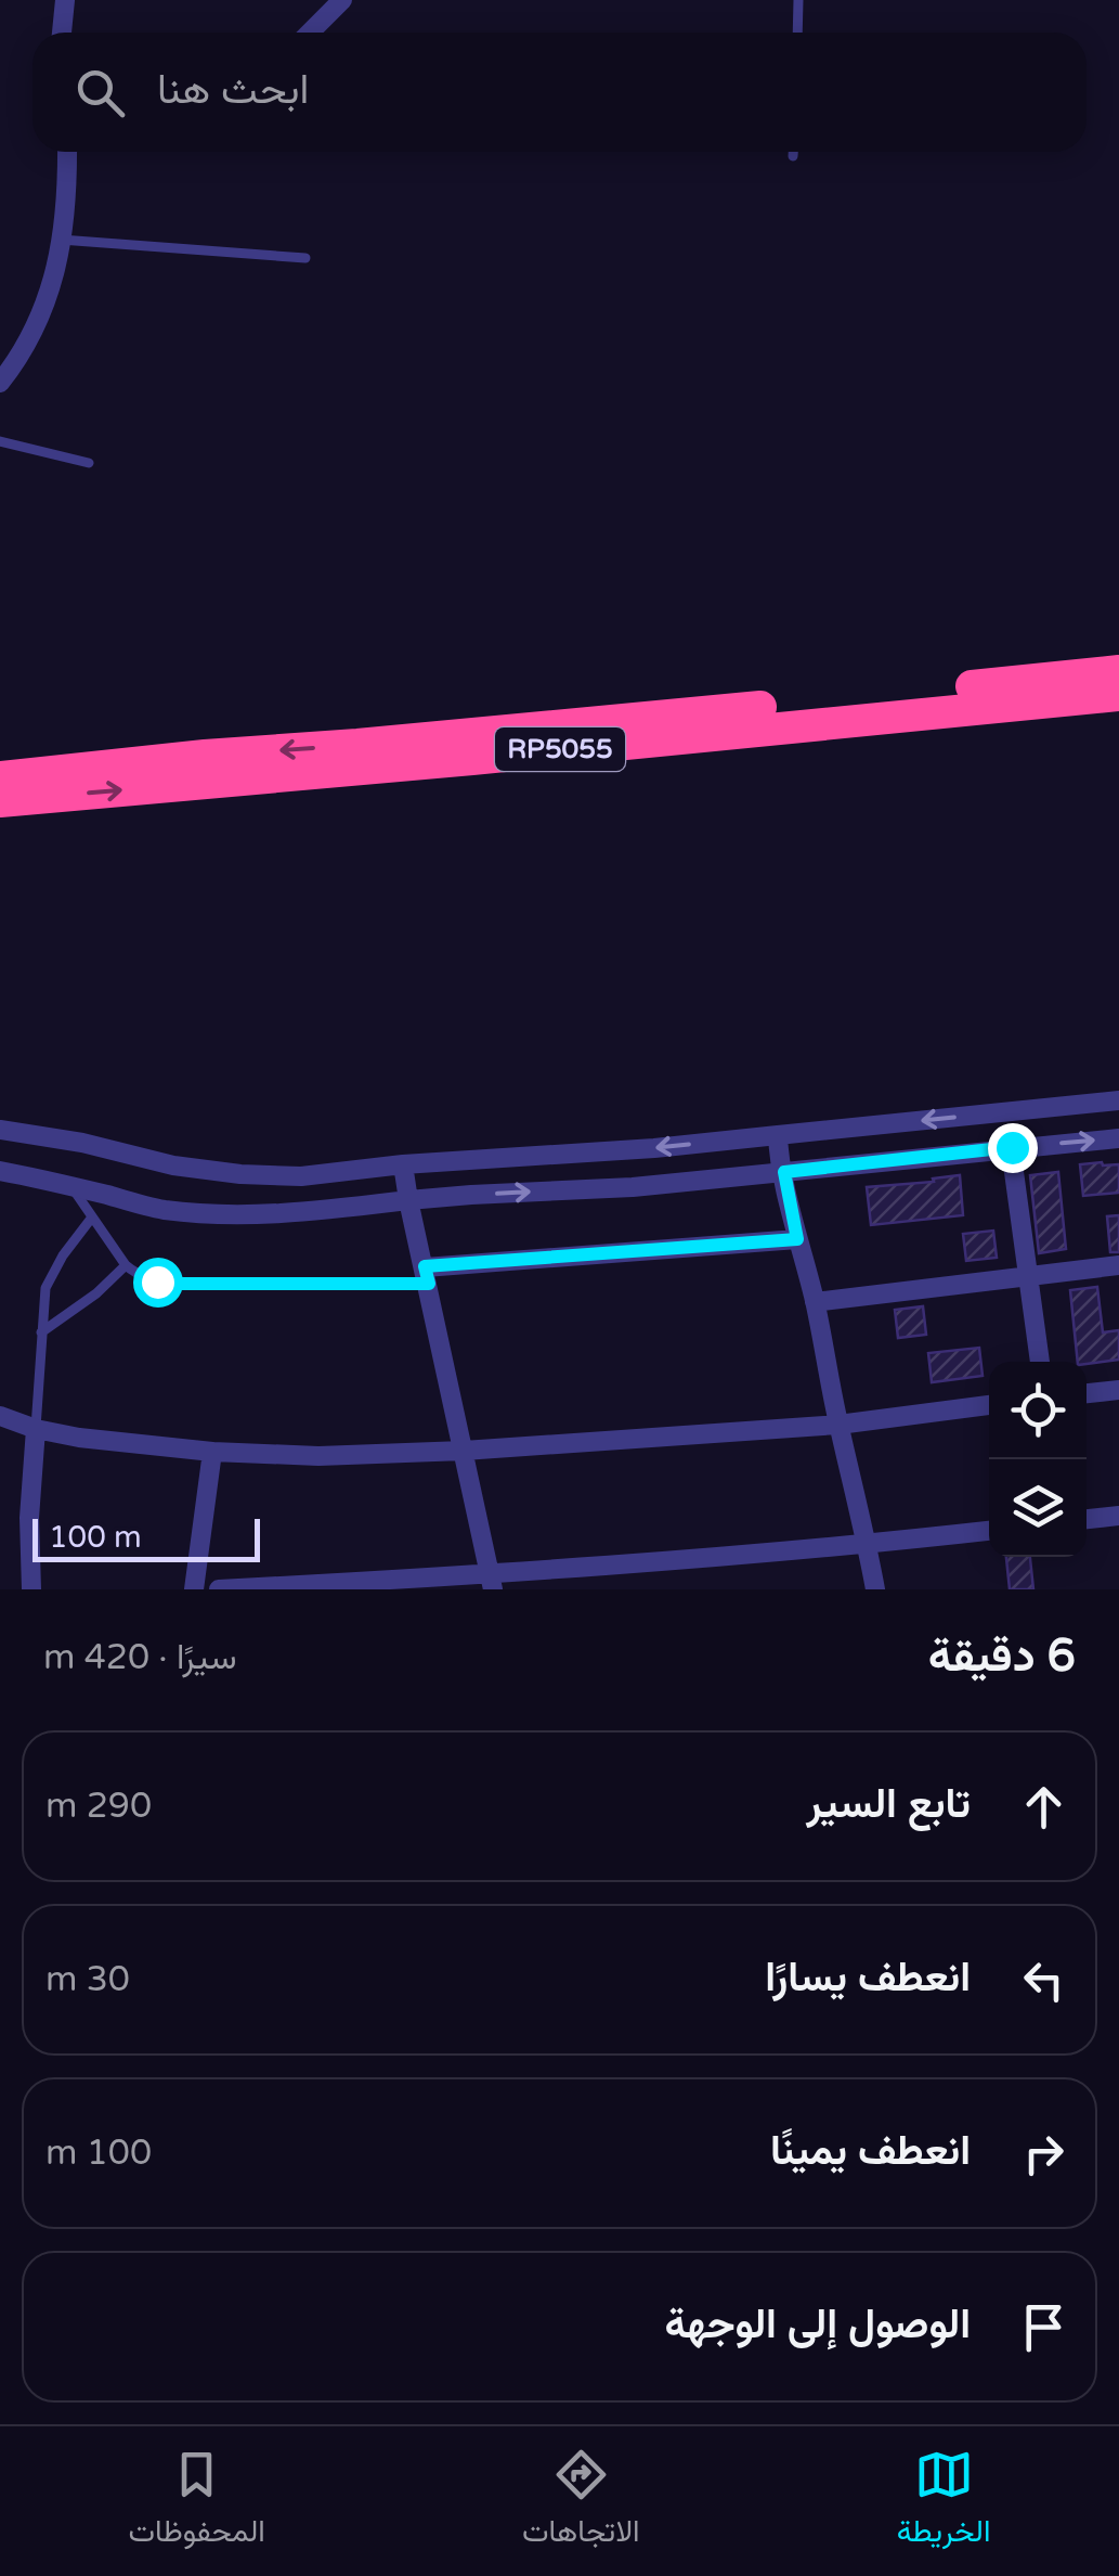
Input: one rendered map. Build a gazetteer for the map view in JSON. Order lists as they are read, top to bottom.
{
  "streets": {
    "highway": ["RP5055"]
  },
  "scale_bar": "100 m",
  "page": {
    "search": "ابحث هنا",
    "scale": "100 m",
    "heading": ["6 دقيقة", "سيرًا · 420 m"],
    "list": [
      ["تابع السير", "290 m"],
      ["انعطف يسارًا", "30 m"],
      ["انعطف يمينًا", "100 m"],
      "الوصول إلى الوجهة"
    ],
    "nav": ["الخريطة", "الاتجاهات", "المحفوظات"]
  }
}
